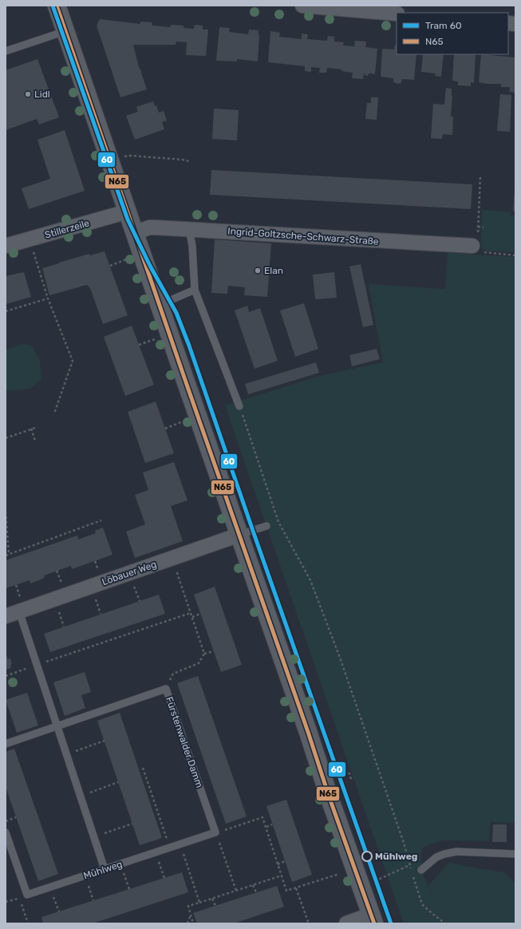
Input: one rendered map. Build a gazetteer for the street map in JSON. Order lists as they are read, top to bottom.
{
  "streets": {
    "street": ["Stillerzeile", "Ingrid-Goltzsche-Schwarz-Straße", "Löbauer Weg"],
    "lane": ["Fürstenwalder Damm", "Mühlweg"]
  },
  "crossings": [
    ["Fürstenwalder Damm", "Mühlweg"]
  ],
  "places": ["Lidl", "Elan", "Mühlweg"],
  "lines": ["tram line 60", "transit line N65"],
  "legend": ["Tram 60", "N65"]
}
